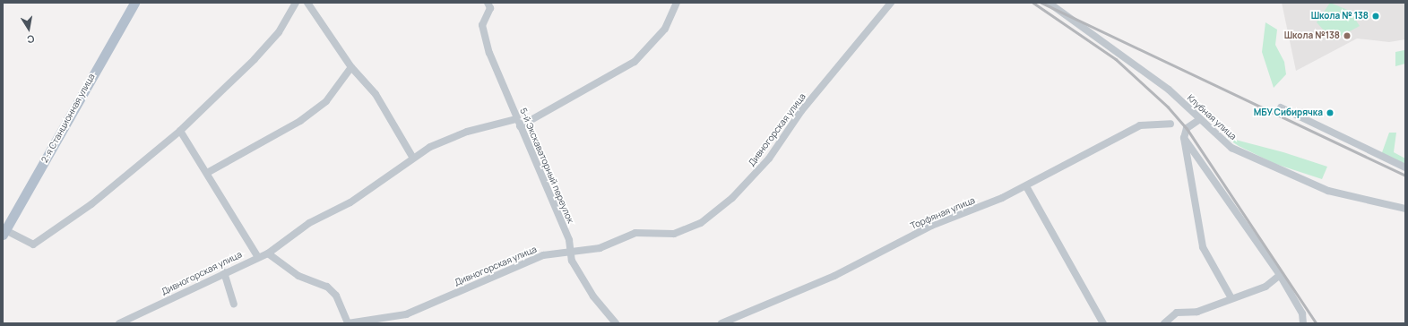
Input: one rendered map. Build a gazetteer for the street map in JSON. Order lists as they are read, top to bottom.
{
  "streets": {
    "main road": ["2-я Станционная улица"],
    "street": [
      "Клубная улица",
      "Дивногорская улица",
      "5-й Экскаваторный переулок",
      "Торфяная улица"
    ]
  },
  "crossings": [
    ["Дивногорская улица", "5-й Экскаваторный переулок"]
  ],
  "places": ["Школа № 138", "Школа №138", "МБУ Сибирячка"],
  "north": "bottom"
}
